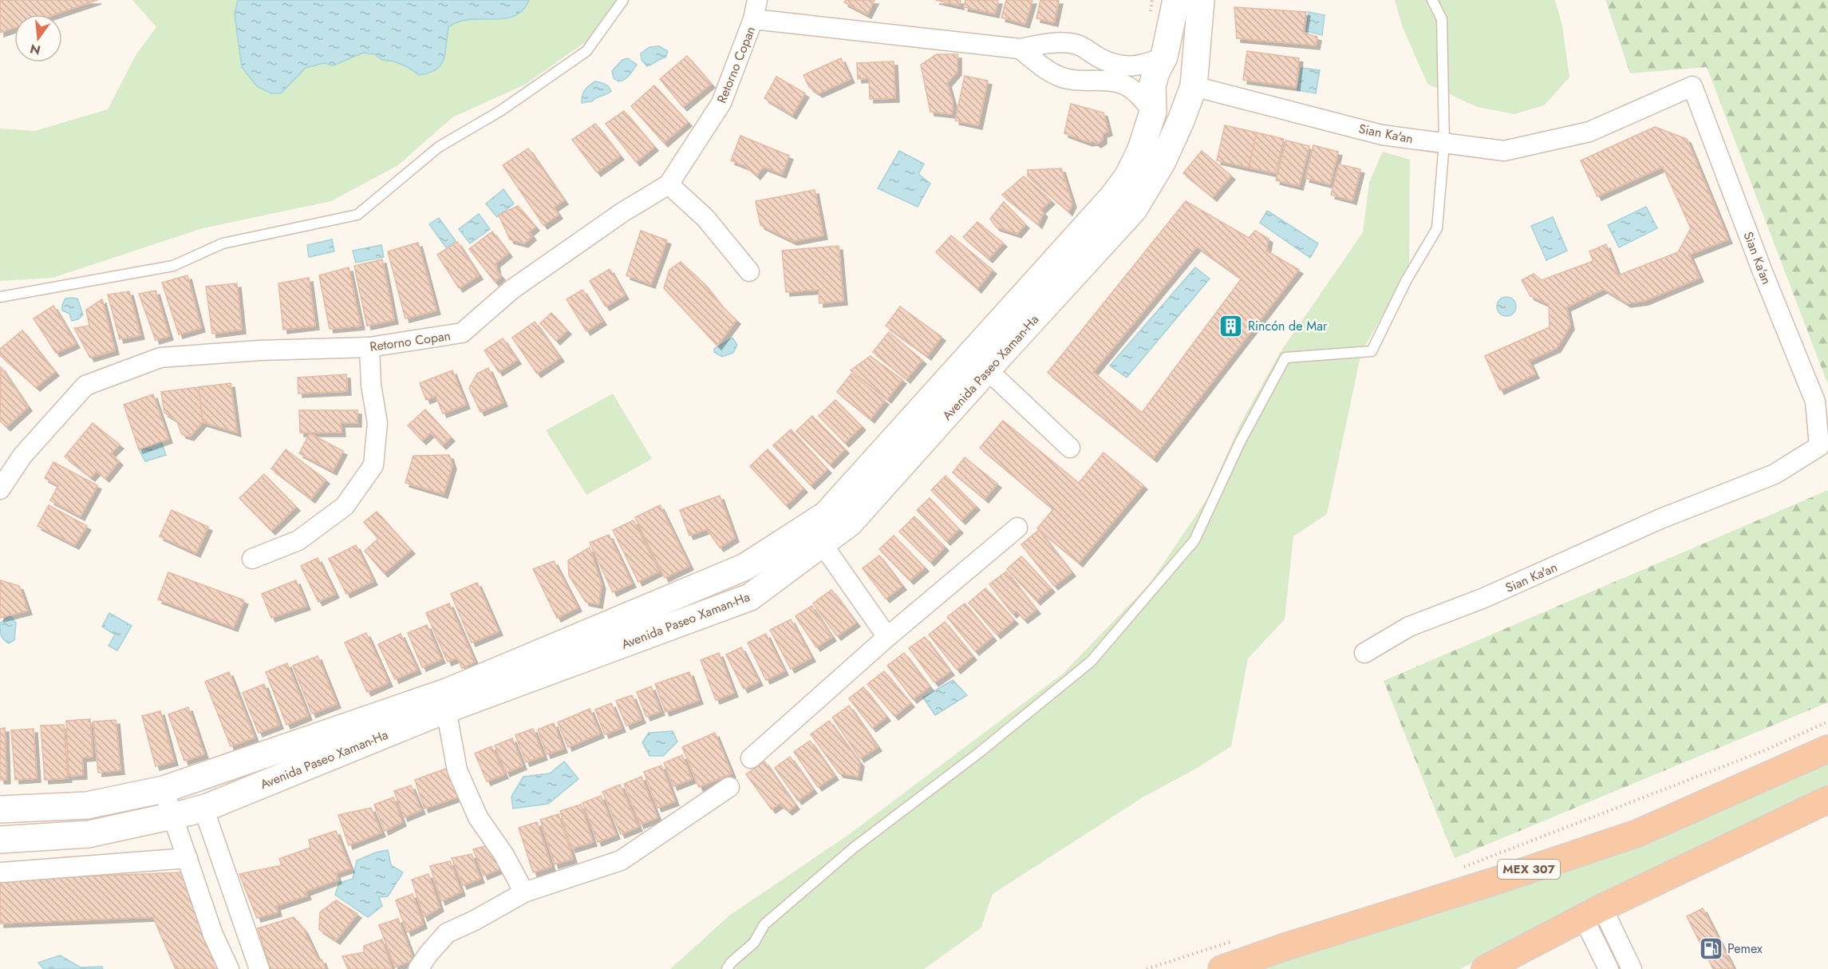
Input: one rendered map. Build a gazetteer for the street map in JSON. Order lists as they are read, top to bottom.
{
  "streets": {
    "highway": ["MEX 307"],
    "main road": ["Avenida Paseo Xaman-Ha"],
    "street": ["Retorno Copan", "Sian Ka'an"]
  },
  "crossings": [
    ["Retorno Copan", "Avenida Paseo Xaman-Ha"],
    ["Sian Ka'an", "Avenida Paseo Xaman-Ha"]
  ],
  "places": {
    "building": ["Rincón de Mar"],
    "fuel station": ["Pemex"]
  },
  "north": "bottom"
}
